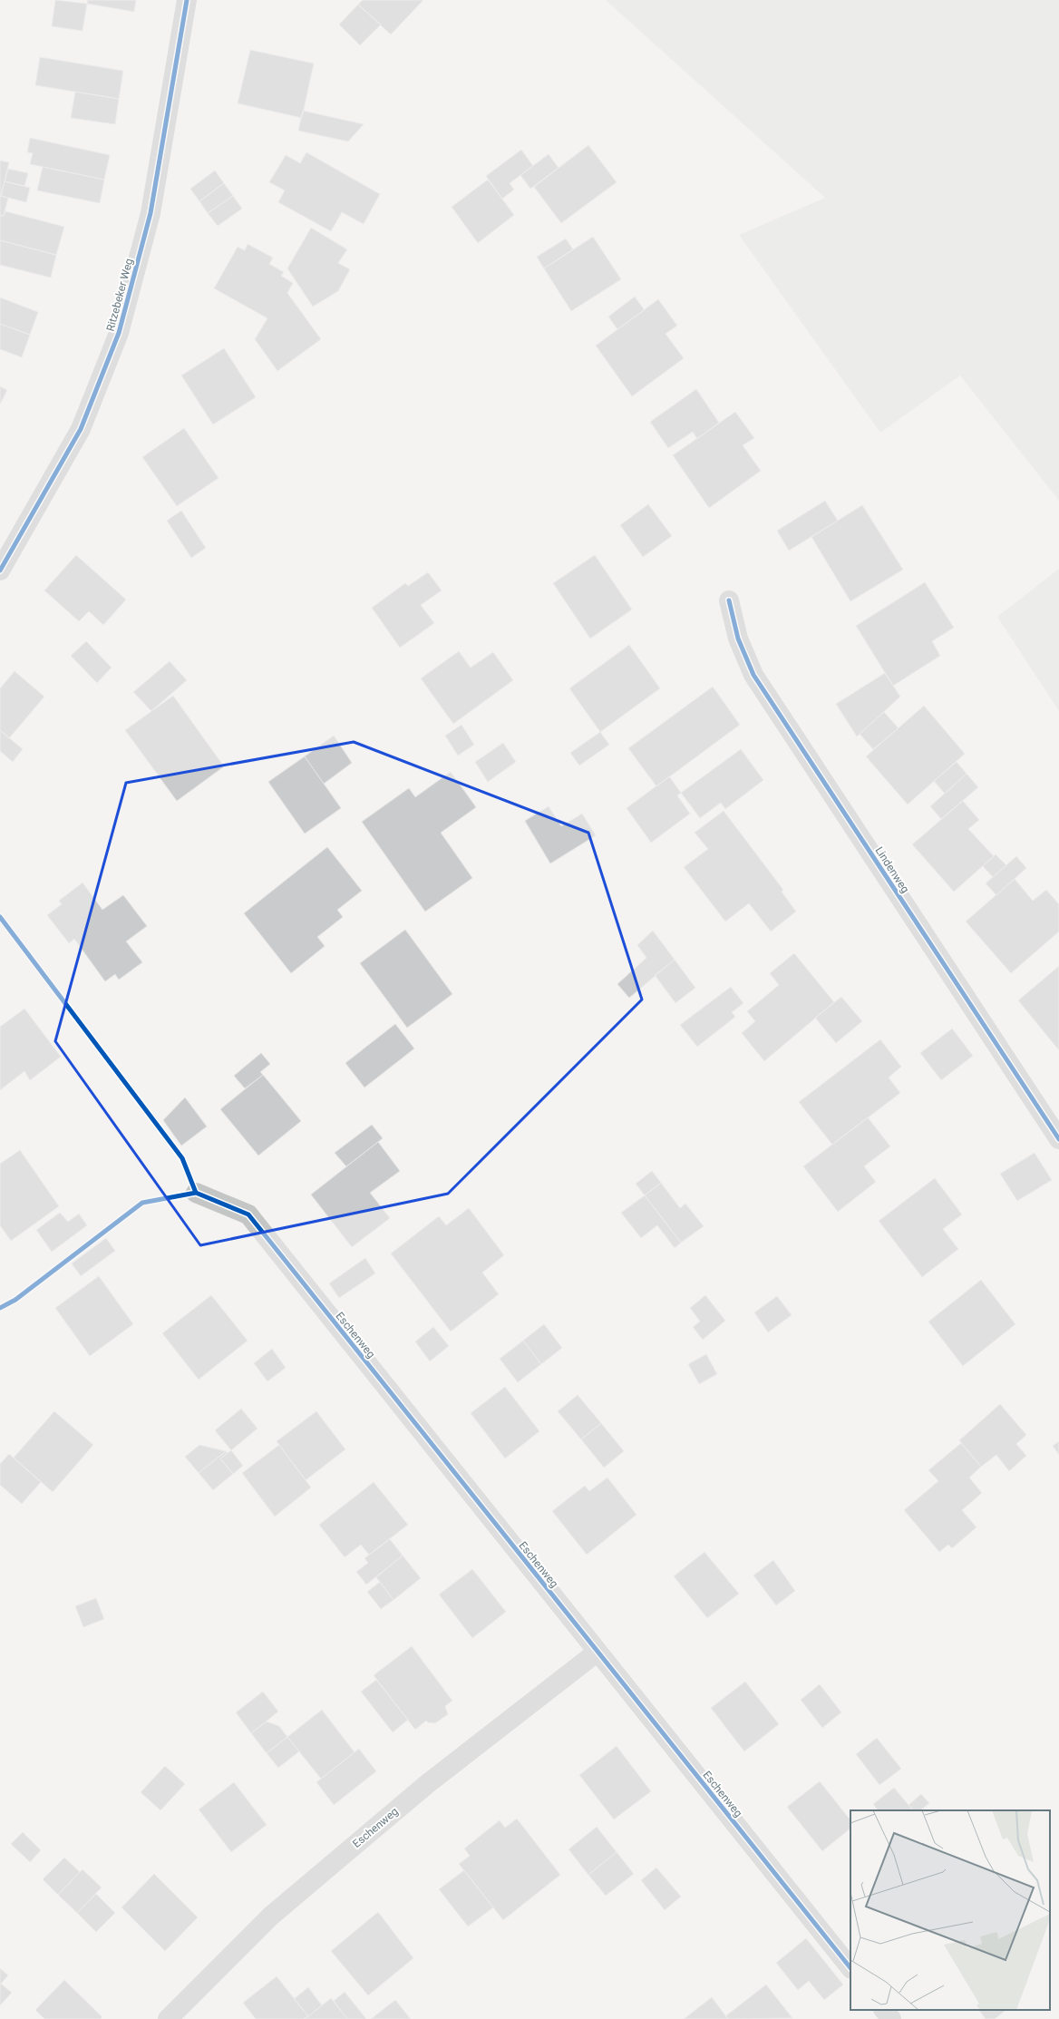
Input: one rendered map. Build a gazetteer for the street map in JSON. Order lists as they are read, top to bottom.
{
  "streets": {
    "street": ["Ritzebeker Weg", "Lindenweg", "Eschenweg"]
  }
}
